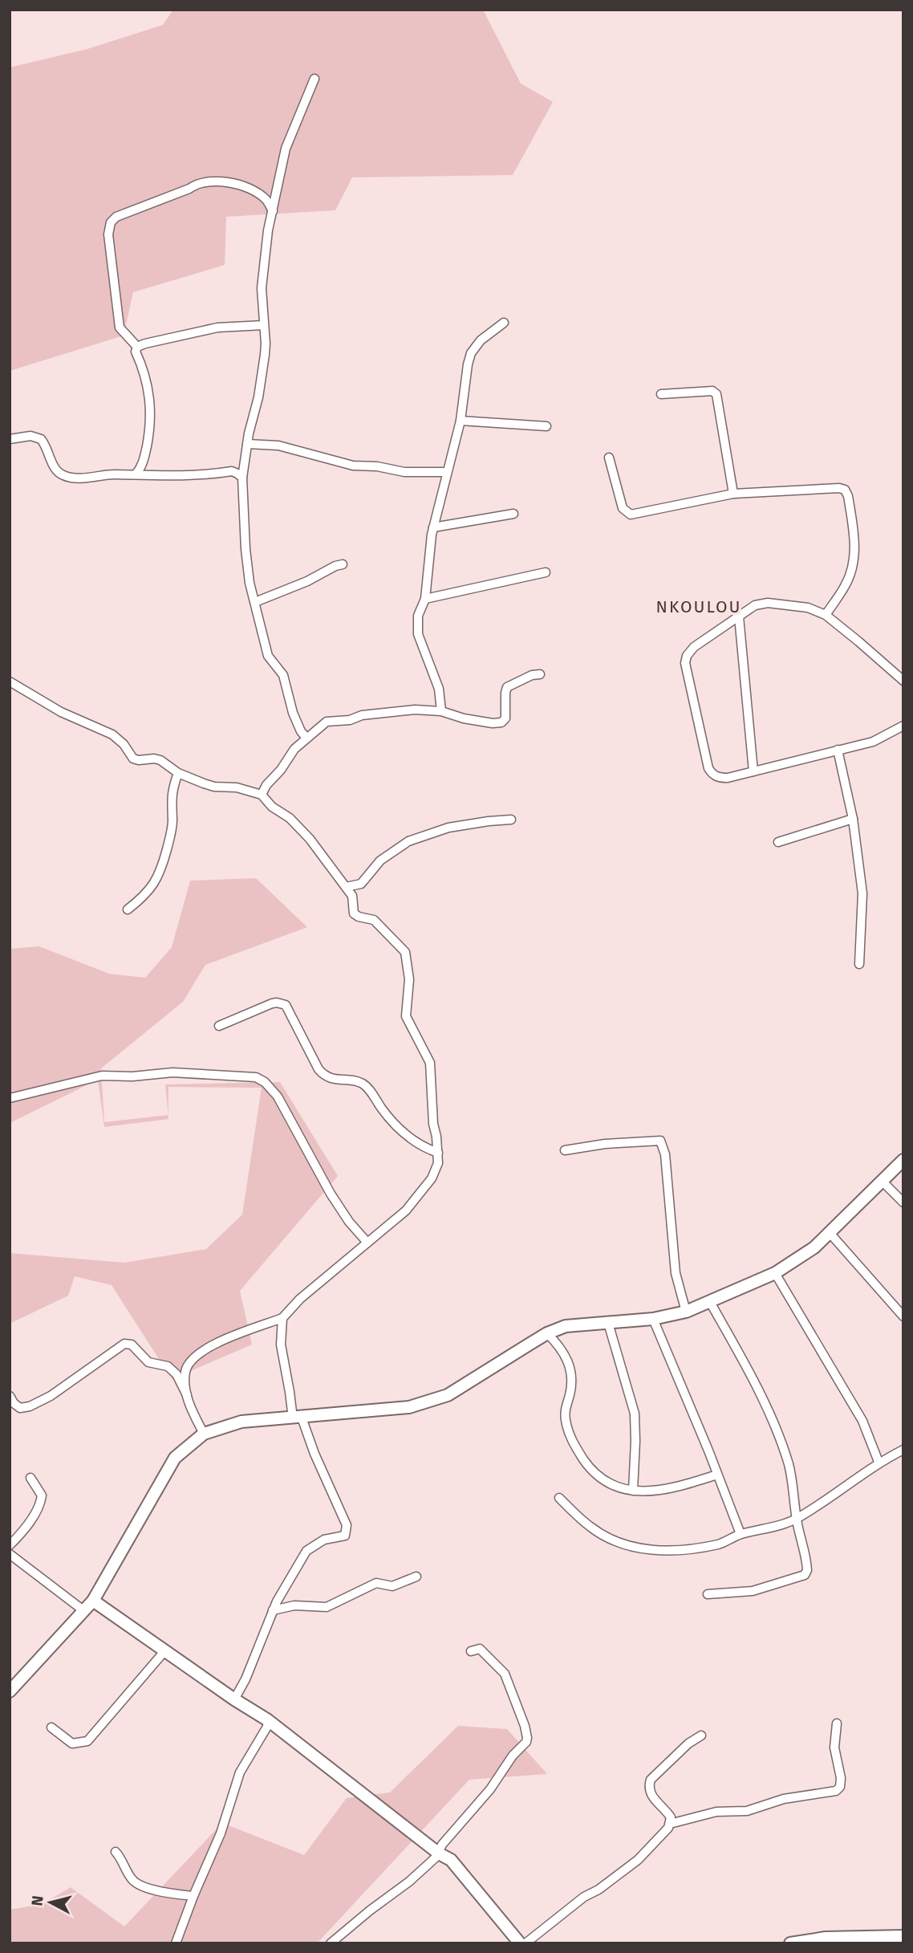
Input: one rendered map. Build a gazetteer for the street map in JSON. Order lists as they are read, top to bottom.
{
  "districts": ["NKOULOU"],
  "north": "left"
}
